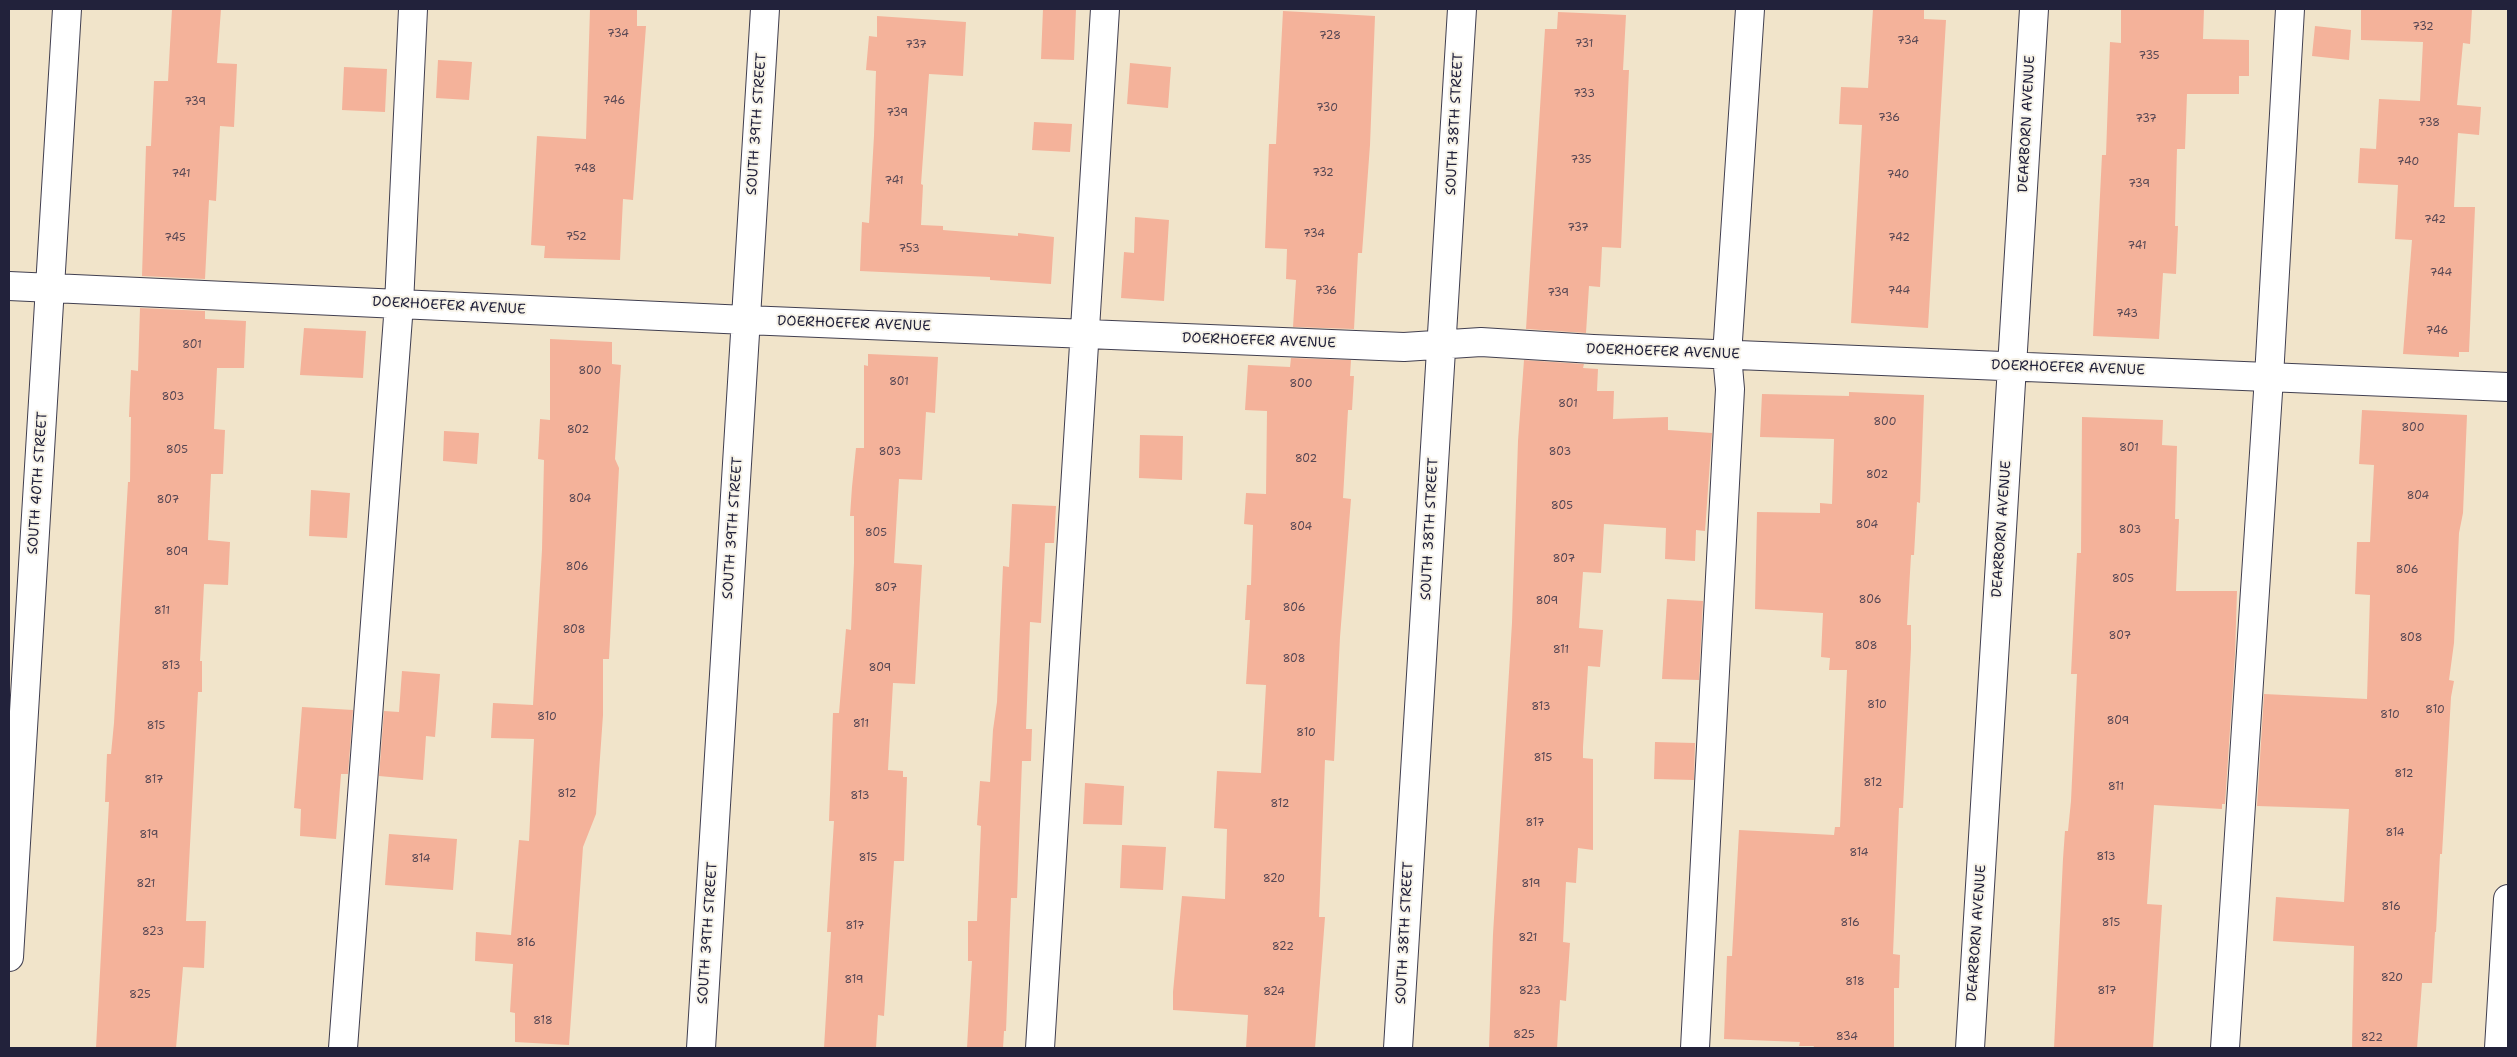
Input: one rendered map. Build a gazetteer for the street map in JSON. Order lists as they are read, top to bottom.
{
  "streets": {
    "street": [
      "SOUTH 39TH STREET",
      "SOUTH 38TH STREET",
      "DEARBORN AVENUE",
      "DOERHOEFER AVENUE",
      "SOUTH 40TH STREET"
    ]
  },
  "crossings": [
    ["SOUTH 39TH STREET", "DOERHOEFER AVENUE"],
    ["SOUTH 38TH STREET", "DOERHOEFER AVENUE"],
    ["DEARBORN AVENUE", "DOERHOEFER AVENUE"],
    ["DOERHOEFER AVENUE", "SOUTH 40TH STREET"]
  ],
  "house_numbers": [
    "732",
    "734",
    "728",
    "734",
    "731",
    "737",
    "735",
    "733",
    "746",
    "739",
    "730",
    "739",
    "736",
    "737",
    "738",
    "735",
    "740",
    "748",
    "732",
    "741",
    "740",
    "741",
    "739",
    "742",
    "737",
    "734",
    "752",
    "745",
    "742",
    "741",
    "753",
    "744",
    "736",
    "744",
    "739",
    "743",
    "746",
    "801",
    "800",
    "801",
    "800",
    "803",
    "801",
    "800",
    "800",
    "802",
    "801",
    "805",
    "803",
    "803",
    "802",
    "802",
    "804",
    "804",
    "807",
    "805",
    "804",
    "804",
    "803",
    "805",
    "809",
    "807",
    "806",
    "806",
    "805",
    "807",
    "806",
    "809",
    "806",
    "811",
    "808",
    "807",
    "808",
    "808",
    "811",
    "808",
    "813",
    "809",
    "810",
    "813",
    "810",
    "810",
    "810",
    "809",
    "811",
    "815",
    "810",
    "815",
    "812",
    "817",
    "812",
    "811",
    "812",
    "813",
    "812",
    "817",
    "814",
    "819",
    "814",
    "813",
    "815",
    "814",
    "820",
    "821",
    "819",
    "816",
    "816",
    "815",
    "817",
    "823",
    "821",
    "816",
    "822",
    "820",
    "819",
    "818",
    "823",
    "817",
    "824",
    "825",
    "818",
    "825",
    "834",
    "822"
  ]
}
